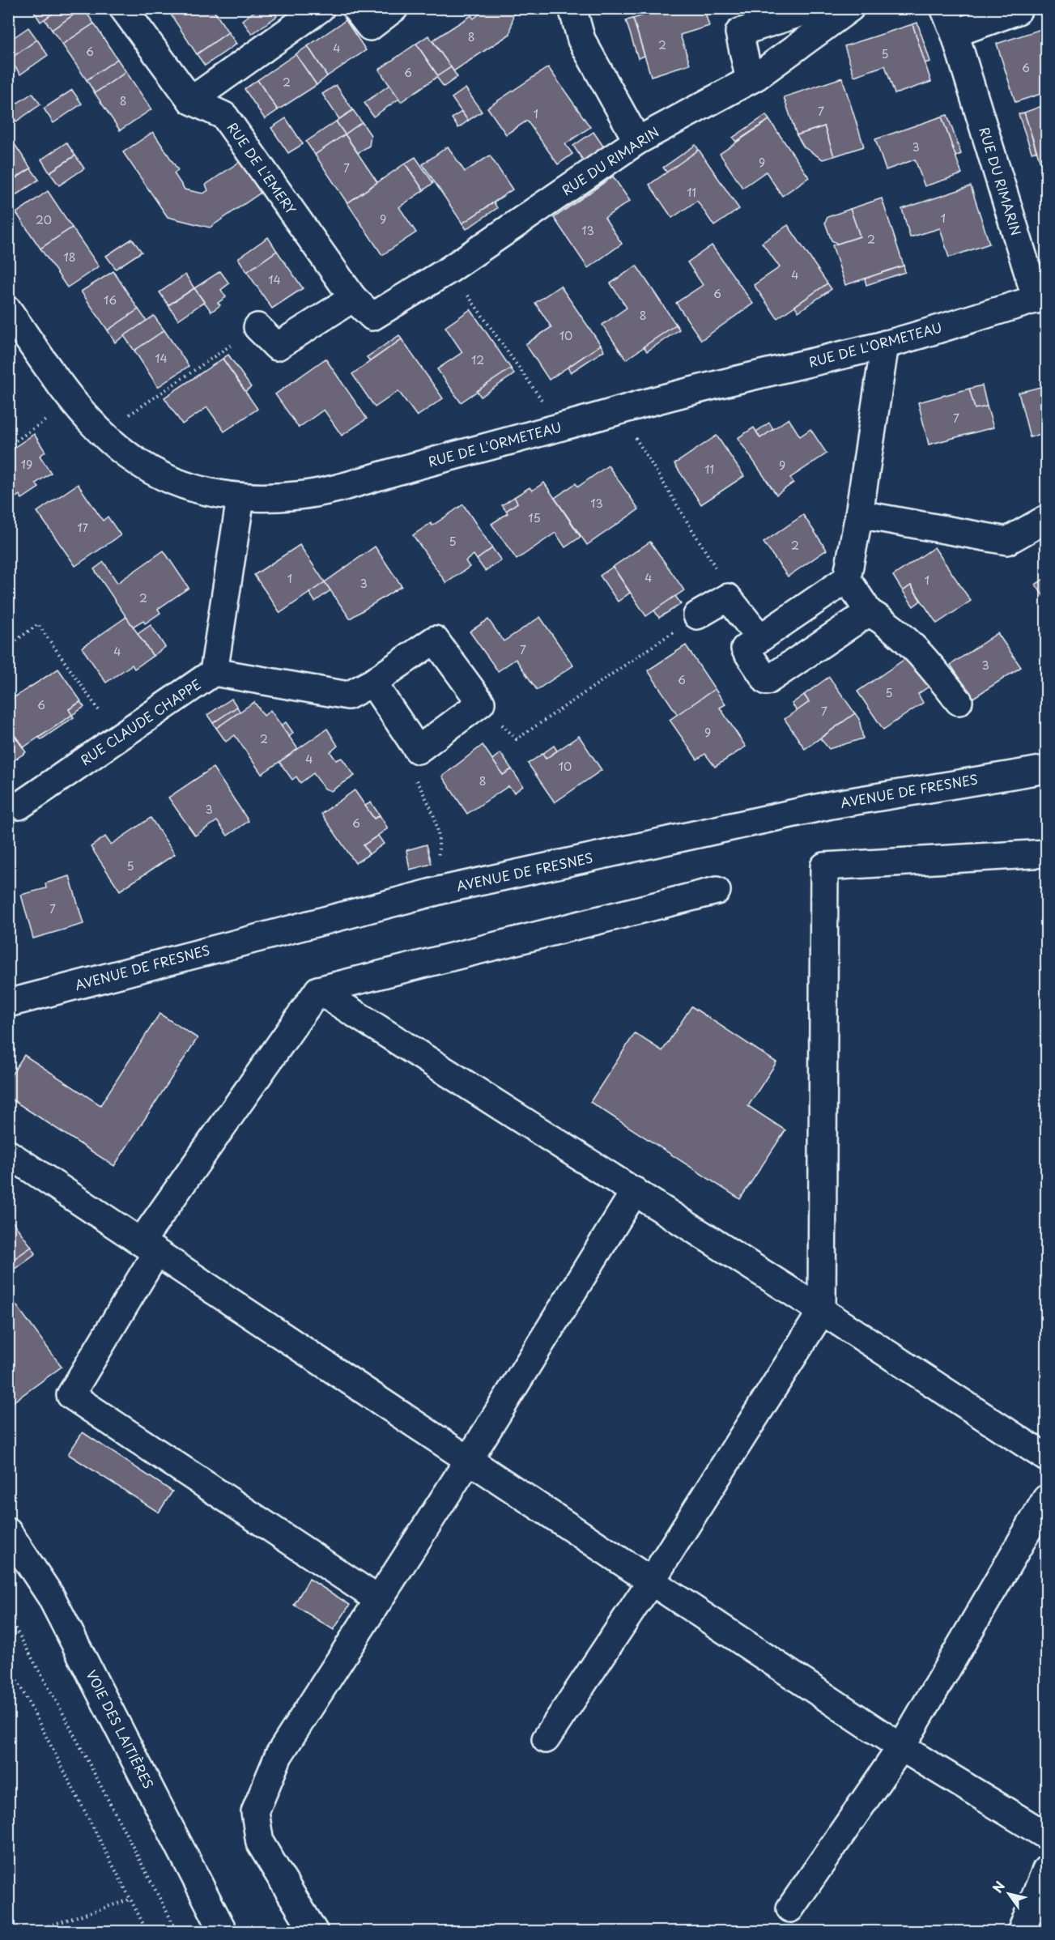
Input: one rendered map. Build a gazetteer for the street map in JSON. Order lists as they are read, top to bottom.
{
  "streets": {
    "street": [
      "RUE DU RIMARIN",
      "RUE DE L'EMERY",
      "RUE DE L'ORMETEAU",
      "RUE CLAUDE CHAPPE",
      "AVENUE DE FRESNES",
      "VOIE DES LAITIÈRES"
    ]
  },
  "crossings": [
    ["RUE DU RIMARIN", "RUE DE L'EMERY"],
    ["RUE DU RIMARIN", "RUE DE L'ORMETEAU"],
    ["RUE DE L'ORMETEAU", "RUE CLAUDE CHAPPE"]
  ],
  "house_numbers": [
    "8",
    "2",
    "4",
    "6",
    "5",
    "6",
    "6",
    "2",
    "8",
    "7",
    "1",
    "3",
    "9",
    "7",
    "11",
    "1",
    "9",
    "20",
    "13",
    "2",
    "18",
    "4",
    "14",
    "6",
    "16",
    "8",
    "10",
    "14",
    "12",
    "7",
    "19",
    "9",
    "11",
    "13",
    "15",
    "17",
    "5",
    "2",
    "4",
    "1",
    "1",
    "3",
    "2",
    "7",
    "4",
    "3",
    "6",
    "5",
    "6",
    "7",
    "9",
    "2",
    "4",
    "10",
    "8",
    "3",
    "6",
    "5",
    "7"
  ],
  "north": "top left"
}
